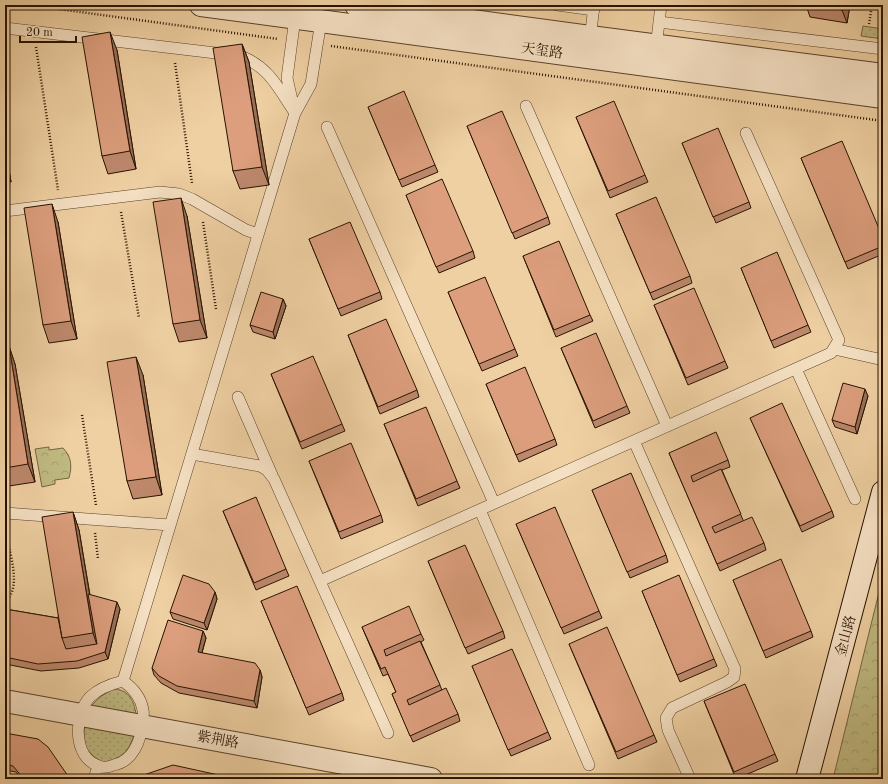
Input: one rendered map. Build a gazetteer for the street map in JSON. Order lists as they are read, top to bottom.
{
  "streets": {
    "street": ["天玺路", "金山路", "紫荆路"]
  },
  "scale_bar": "20 m"
}
